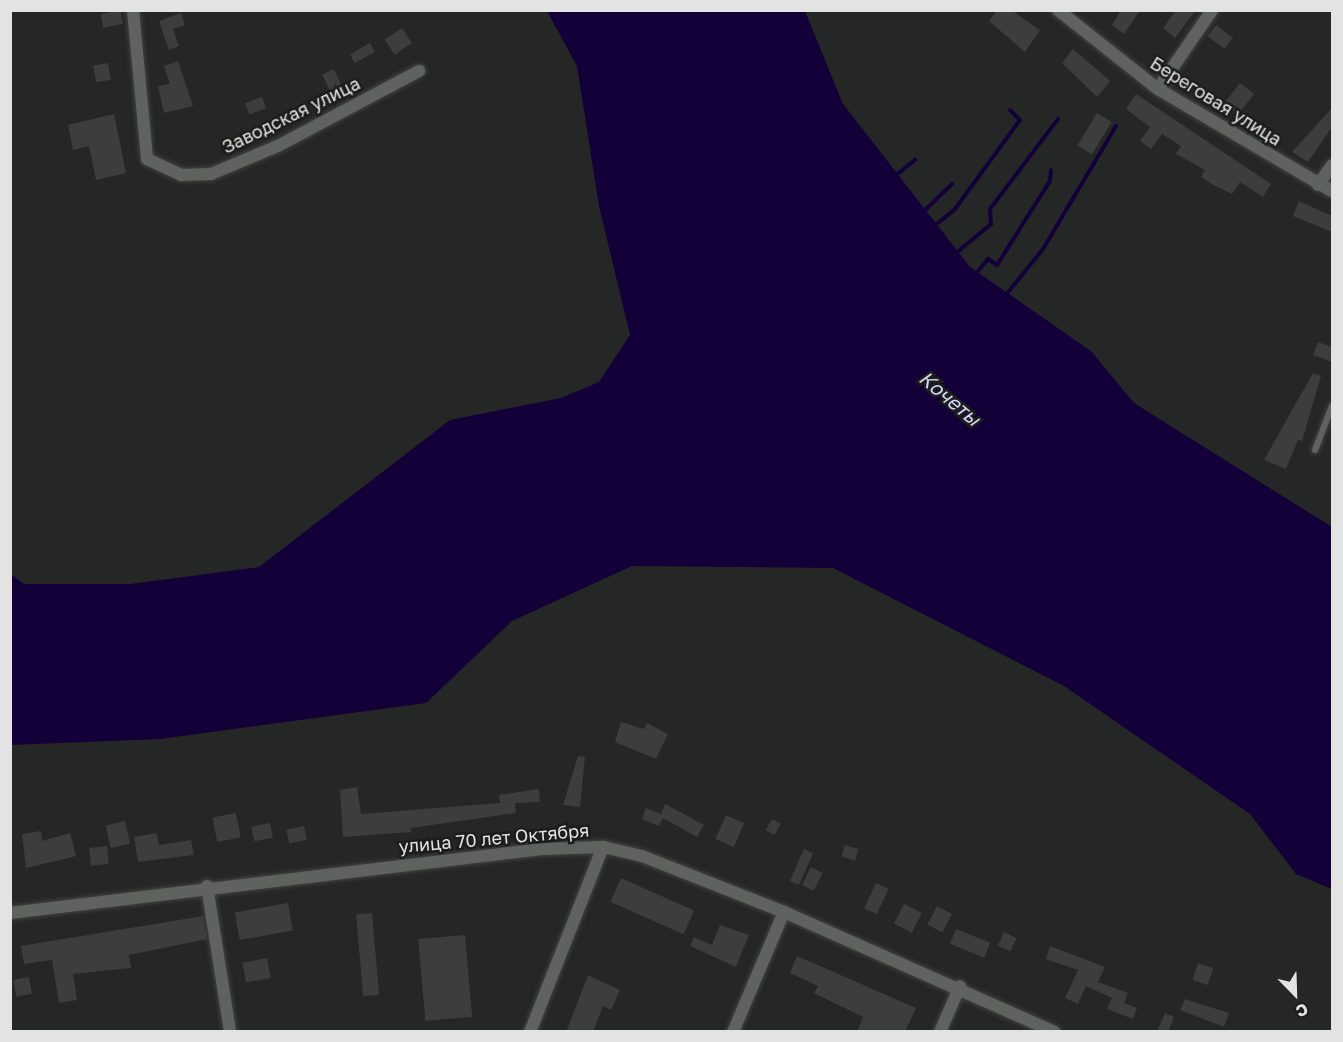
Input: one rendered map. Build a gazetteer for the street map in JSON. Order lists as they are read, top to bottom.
{
  "streets": {
    "street": ["Береговая улица", "Заводская улица", "улица 70 лет Октября"]
  },
  "water": ["Кочеты"],
  "north": "bottom right"
}
